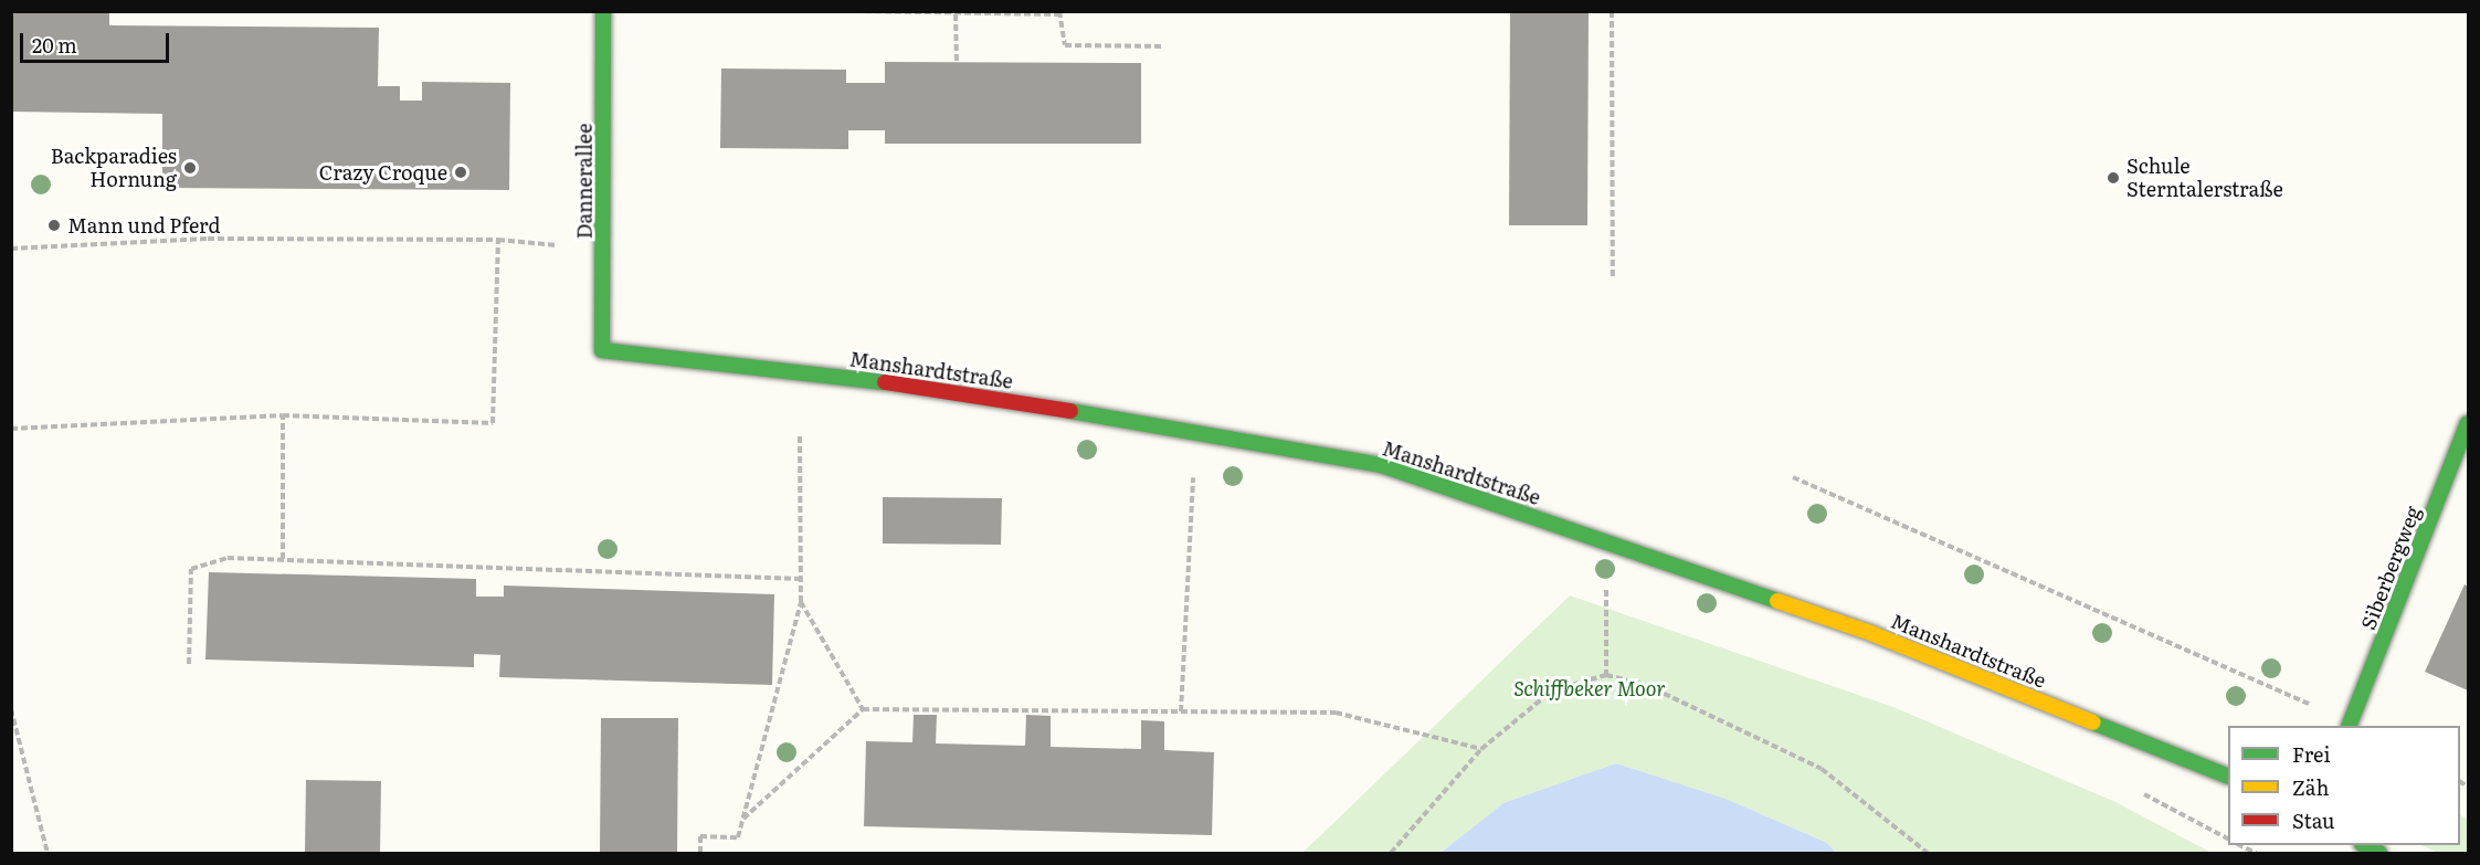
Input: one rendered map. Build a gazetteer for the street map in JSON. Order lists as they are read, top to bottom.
{
  "streets": {
    "street": ["Dannerallee", "Manshardtstraße", "Siberbergweg"]
  },
  "crossings": [
    ["Dannerallee", "Manshardtstraße"]
  ],
  "parks": ["Schiffbeker Moor"],
  "places": [
    "Backparadies Hornung",
    "Crazy Croque",
    "Schule Sterntalerstraße",
    "Mann und Pferd"
  ],
  "legend": ["Frei", "Zäh", "Stau"],
  "scale_bar": "20 m"
}
